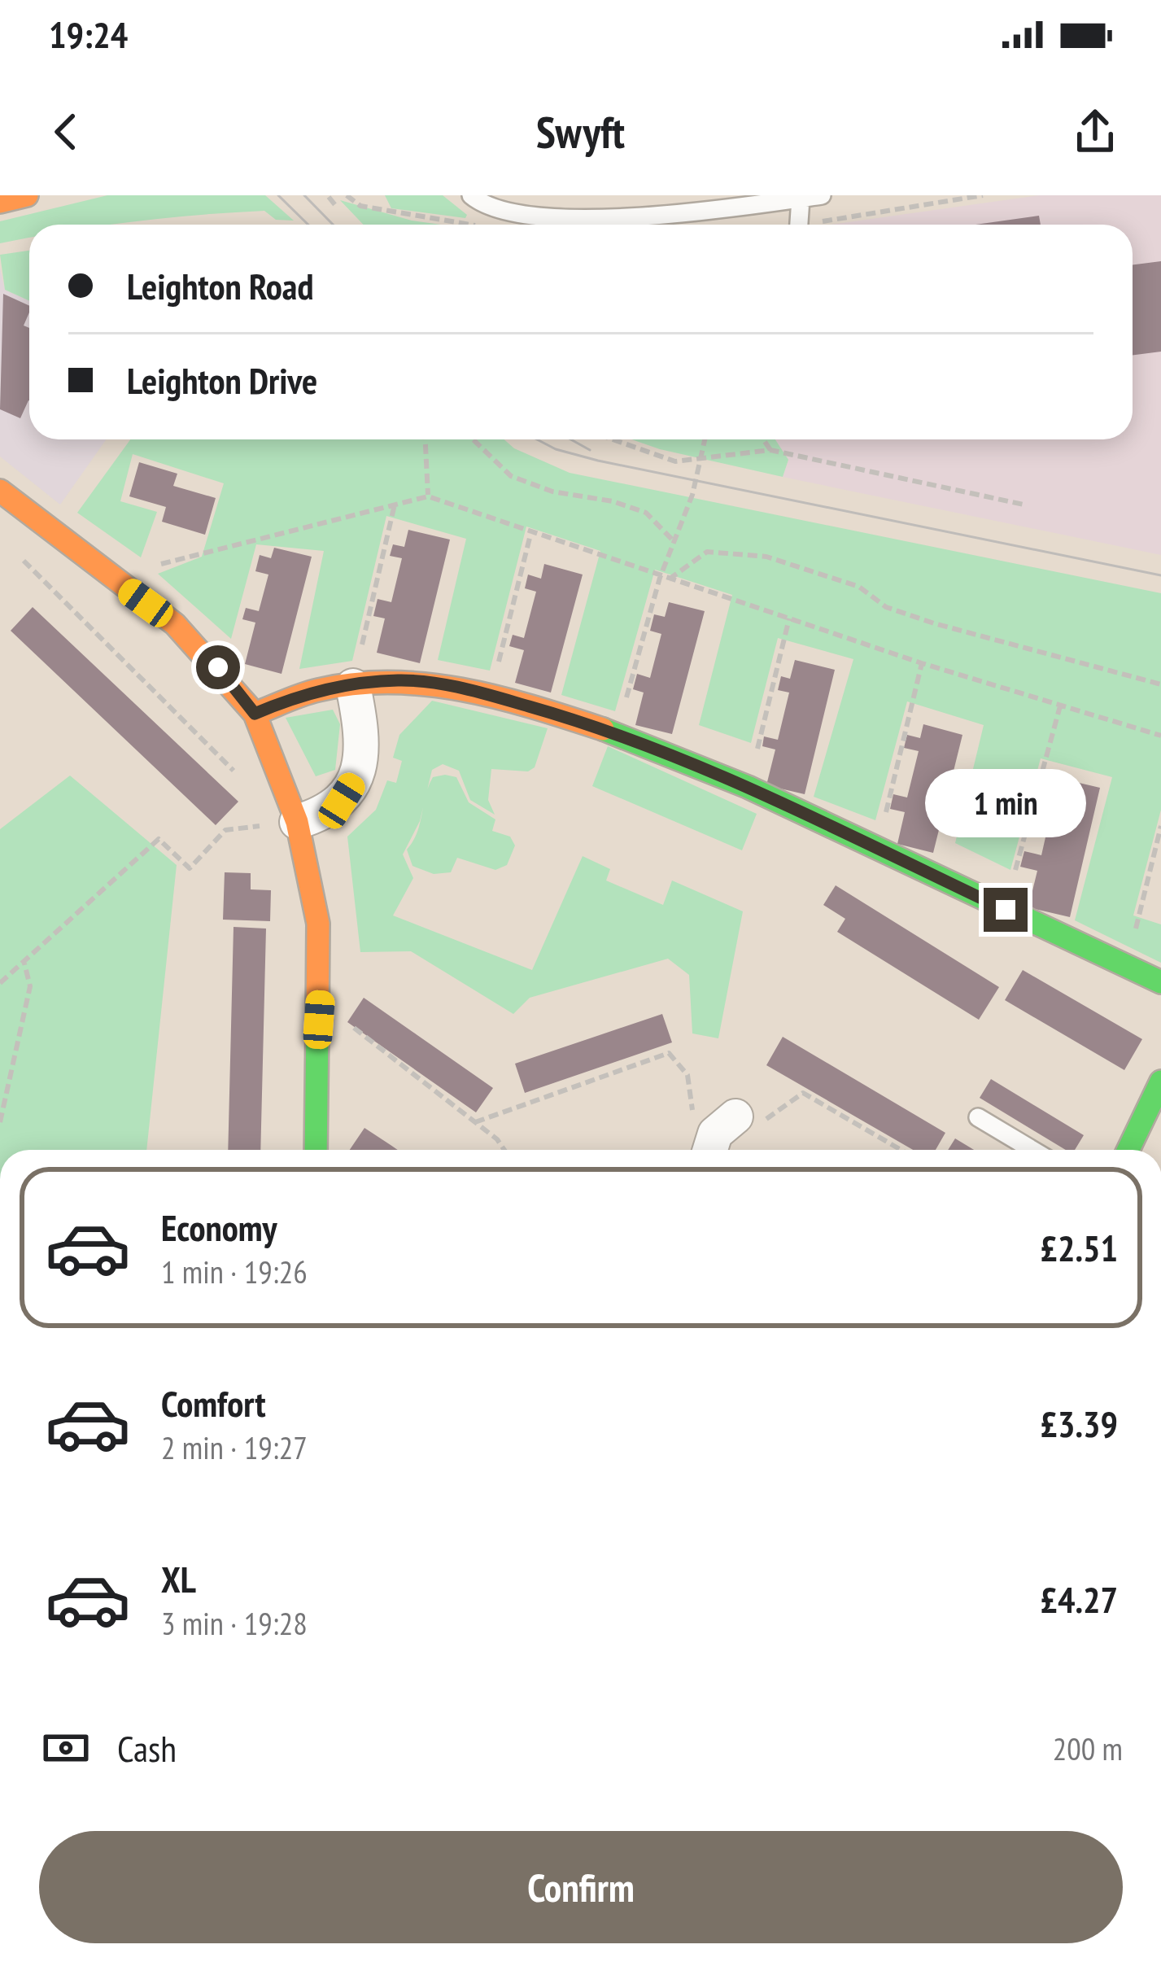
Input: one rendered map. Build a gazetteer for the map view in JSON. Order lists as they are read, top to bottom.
{
  "page": {
    "status": "19:24",
    "header": "Swyft",
    "banner": ["Leighton Road", "Leighton Drive"],
    "bubble": "1 min",
    "list": [
      {
        "name": "Economy",
        "note": "1 min · 19:26",
        "value": "£2.51"
      },
      {
        "name": "Comfort",
        "note": "2 min · 19:27",
        "value": "£3.39"
      },
      {
        "name": "XL",
        "note": "3 min · 19:28",
        "value": "£4.27"
      }
    ],
    "pay": ["Cash", "200 m"],
    "buttons": "Confirm"
  }
}
